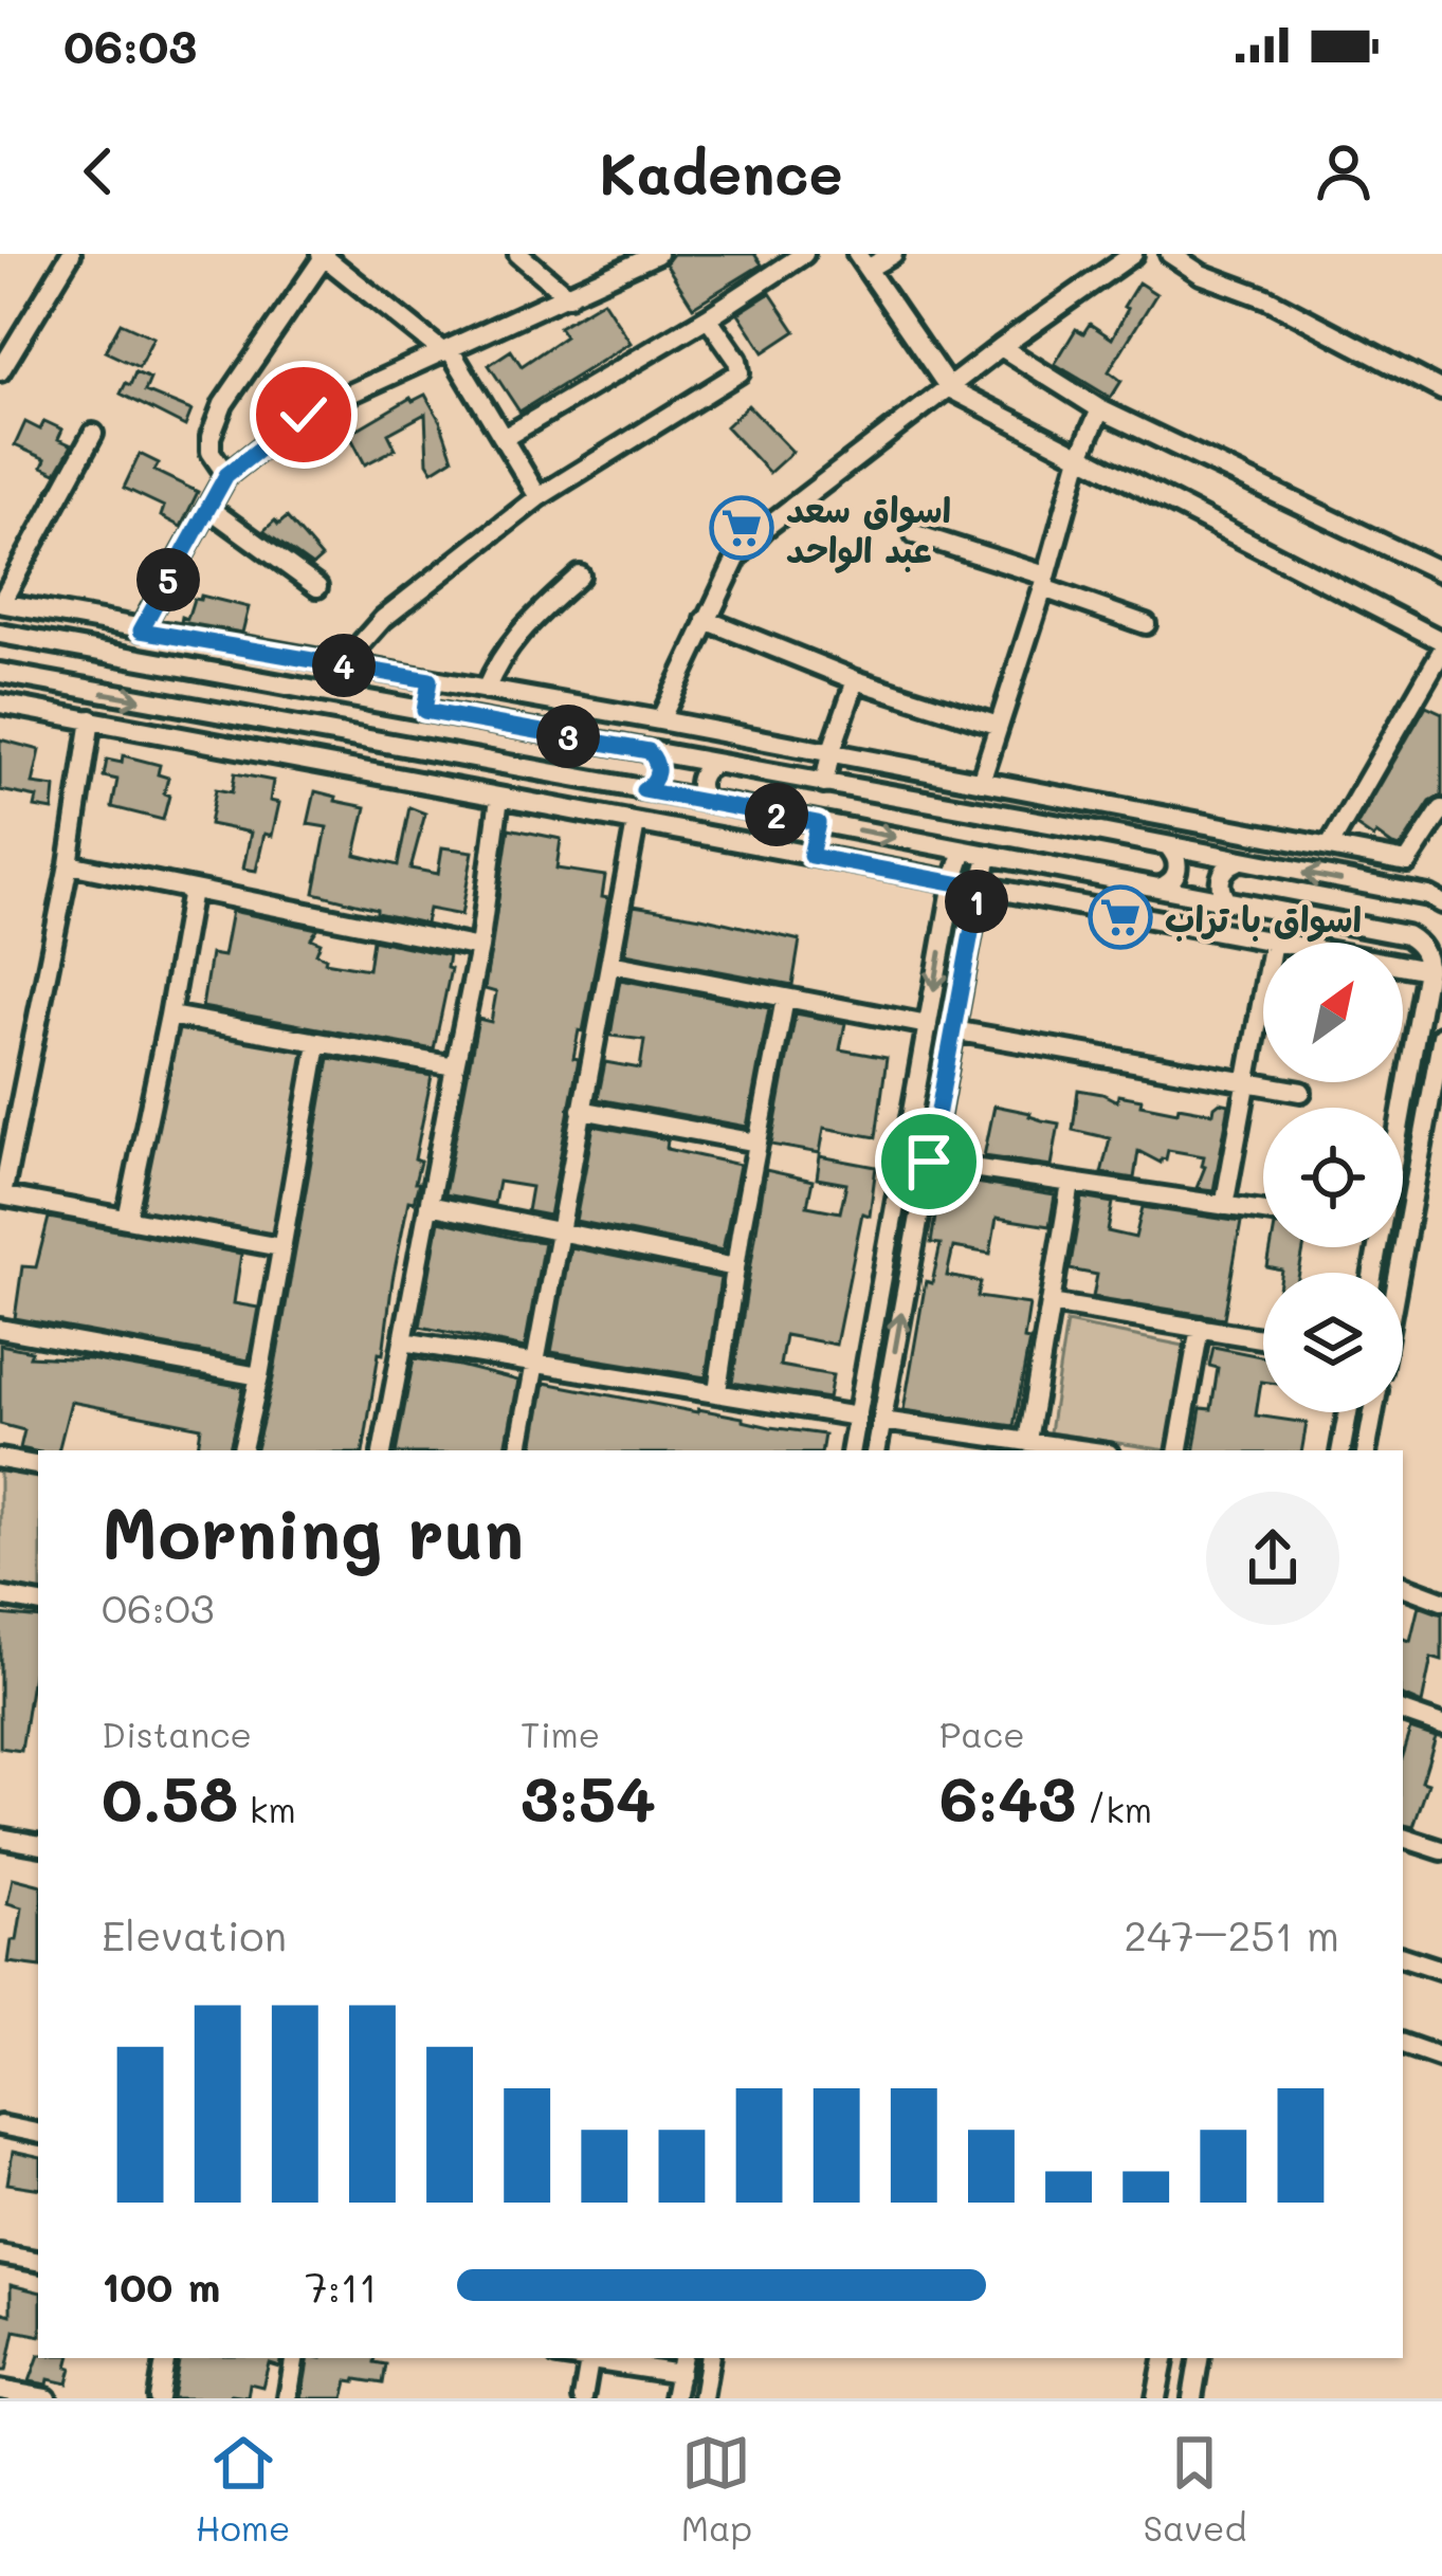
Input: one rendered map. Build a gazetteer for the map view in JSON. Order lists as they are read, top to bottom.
{
  "places": {
    "supermarket": ["اسواق سعد عبد الواحد", "اسواق با تراب"]
  },
  "north": "top right",
  "page": {
    "status": "06:03",
    "header": "Kadence",
    "pins": [
      "5",
      "4",
      "3",
      "2",
      "1"
    ],
    "heading": ["Morning run", "06:03"],
    "stats": [
      ["Distance", "0.58 km"],
      ["Time", "3:54"],
      ["Pace", "6:43 /km"]
    ],
    "chart": ["Elevation", "247–251 m"],
    "list": [
      {
        "name": "100 m",
        "note": "7:11"
      }
    ],
    "tabs": ["Home", "Map", "Saved"]
  }
}
